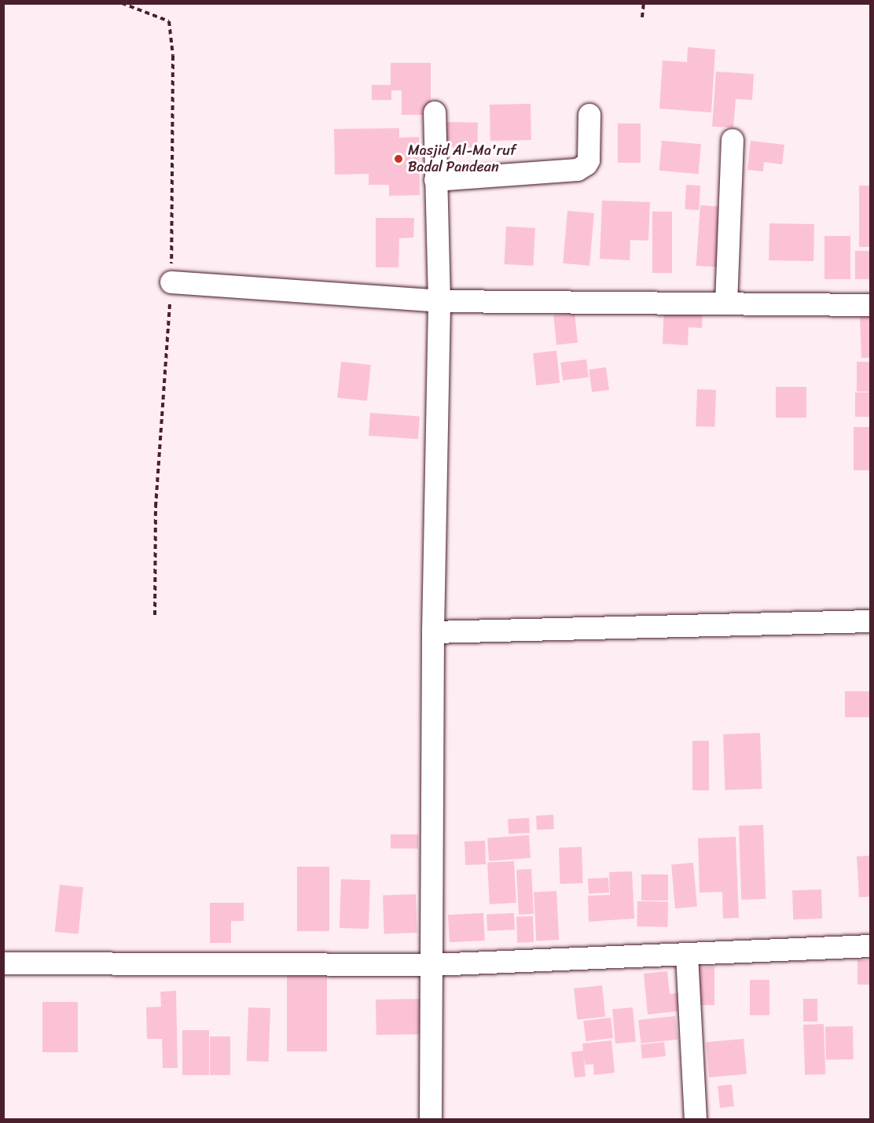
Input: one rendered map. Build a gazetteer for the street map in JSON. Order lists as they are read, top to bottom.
{
  "places": ["Masjid Al-Ma'ruf Badal Pandean"]
}
